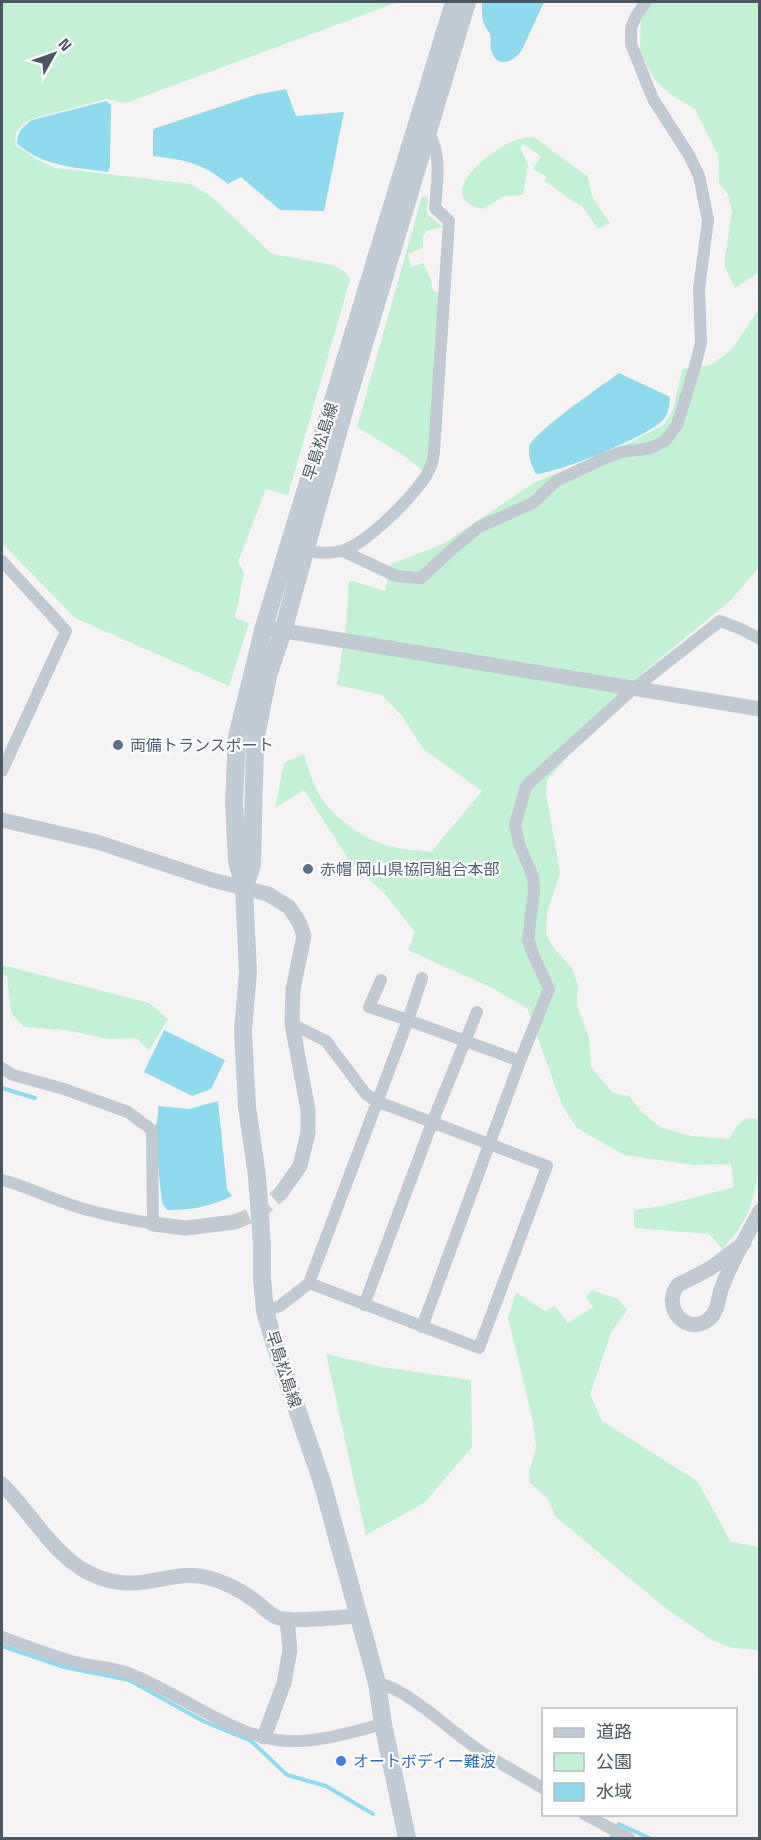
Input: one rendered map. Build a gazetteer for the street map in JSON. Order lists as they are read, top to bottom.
{
  "streets": {
    "main road": ["早島松島線"]
  },
  "places": ["両備トランスポート", "赤帽 岡山県協同組合本部", "オートボディー難波"],
  "legend": ["道路", "公園", "水域"],
  "north": "top right"
}
